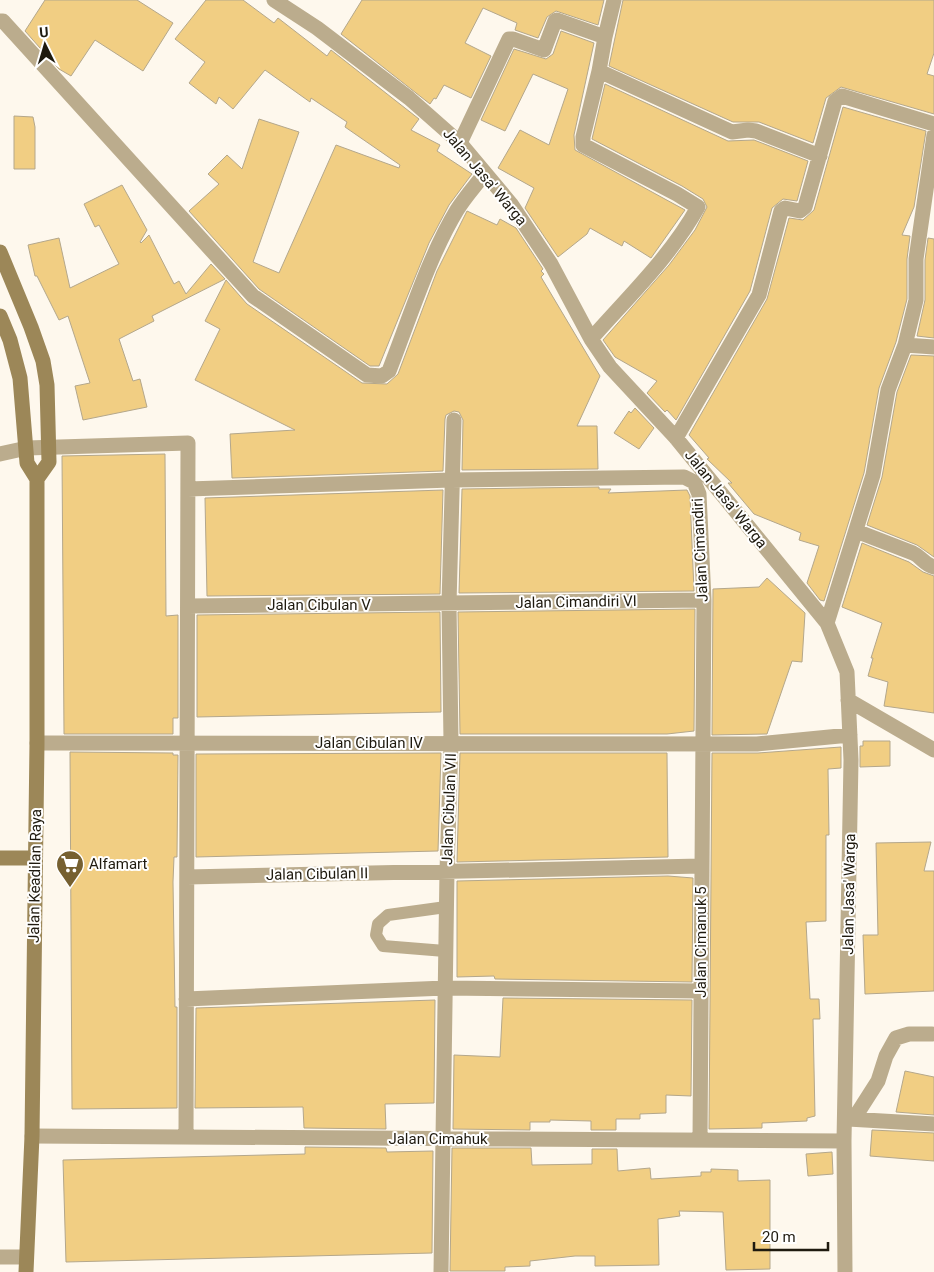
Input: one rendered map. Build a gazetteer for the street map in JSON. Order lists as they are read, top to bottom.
{
  "streets": {
    "street": [
      "Jalan Jasa' Warga",
      "Jalan Cimandiri",
      "Jalan Cimandiri VI",
      "Jalan Cibulan V",
      "Jalan Cibulan IV",
      "Jalan Cibulan VII",
      "Jalan Cibulan II",
      "Jalan Keadilan Raya",
      "Jalan Cimanuk 5",
      "Jalan Cimahuk"
    ]
  },
  "crossings": [
    ["Jalan Jasa' Warga", "Jalan Cibulan IV"],
    ["Jalan Jasa' Warga", "Jalan Cimahuk"],
    ["Jalan Cimandiri", "Jalan Cimandiri VI"],
    ["Jalan Cimandiri", "Jalan Cibulan IV"],
    ["Jalan Cimandiri", "Jalan Cibulan VII"],
    ["Jalan Cimandiri", "Jalan Cimanuk 5"],
    ["Jalan Cimandiri VI", "Jalan Cibulan V"],
    ["Jalan Cimandiri VI", "Jalan Cibulan VII"],
    ["Jalan Cibulan V", "Jalan Cibulan VII"],
    ["Jalan Cibulan IV", "Jalan Cibulan VII"],
    ["Jalan Cibulan IV", "Jalan Keadilan Raya"],
    ["Jalan Cibulan IV", "Jalan Cimanuk 5"],
    ["Jalan Cibulan VII", "Jalan Cibulan II"],
    ["Jalan Cibulan VII", "Jalan Cimahuk"],
    ["Jalan Cibulan II", "Jalan Cimanuk 5"],
    ["Jalan Keadilan Raya", "Jalan Cimahuk"],
    ["Jalan Cimanuk 5", "Jalan Cimahuk"]
  ],
  "places": {
    "supermarket": ["Alfamart"]
  },
  "scale_bar": "20 m",
  "north": "top"
}
